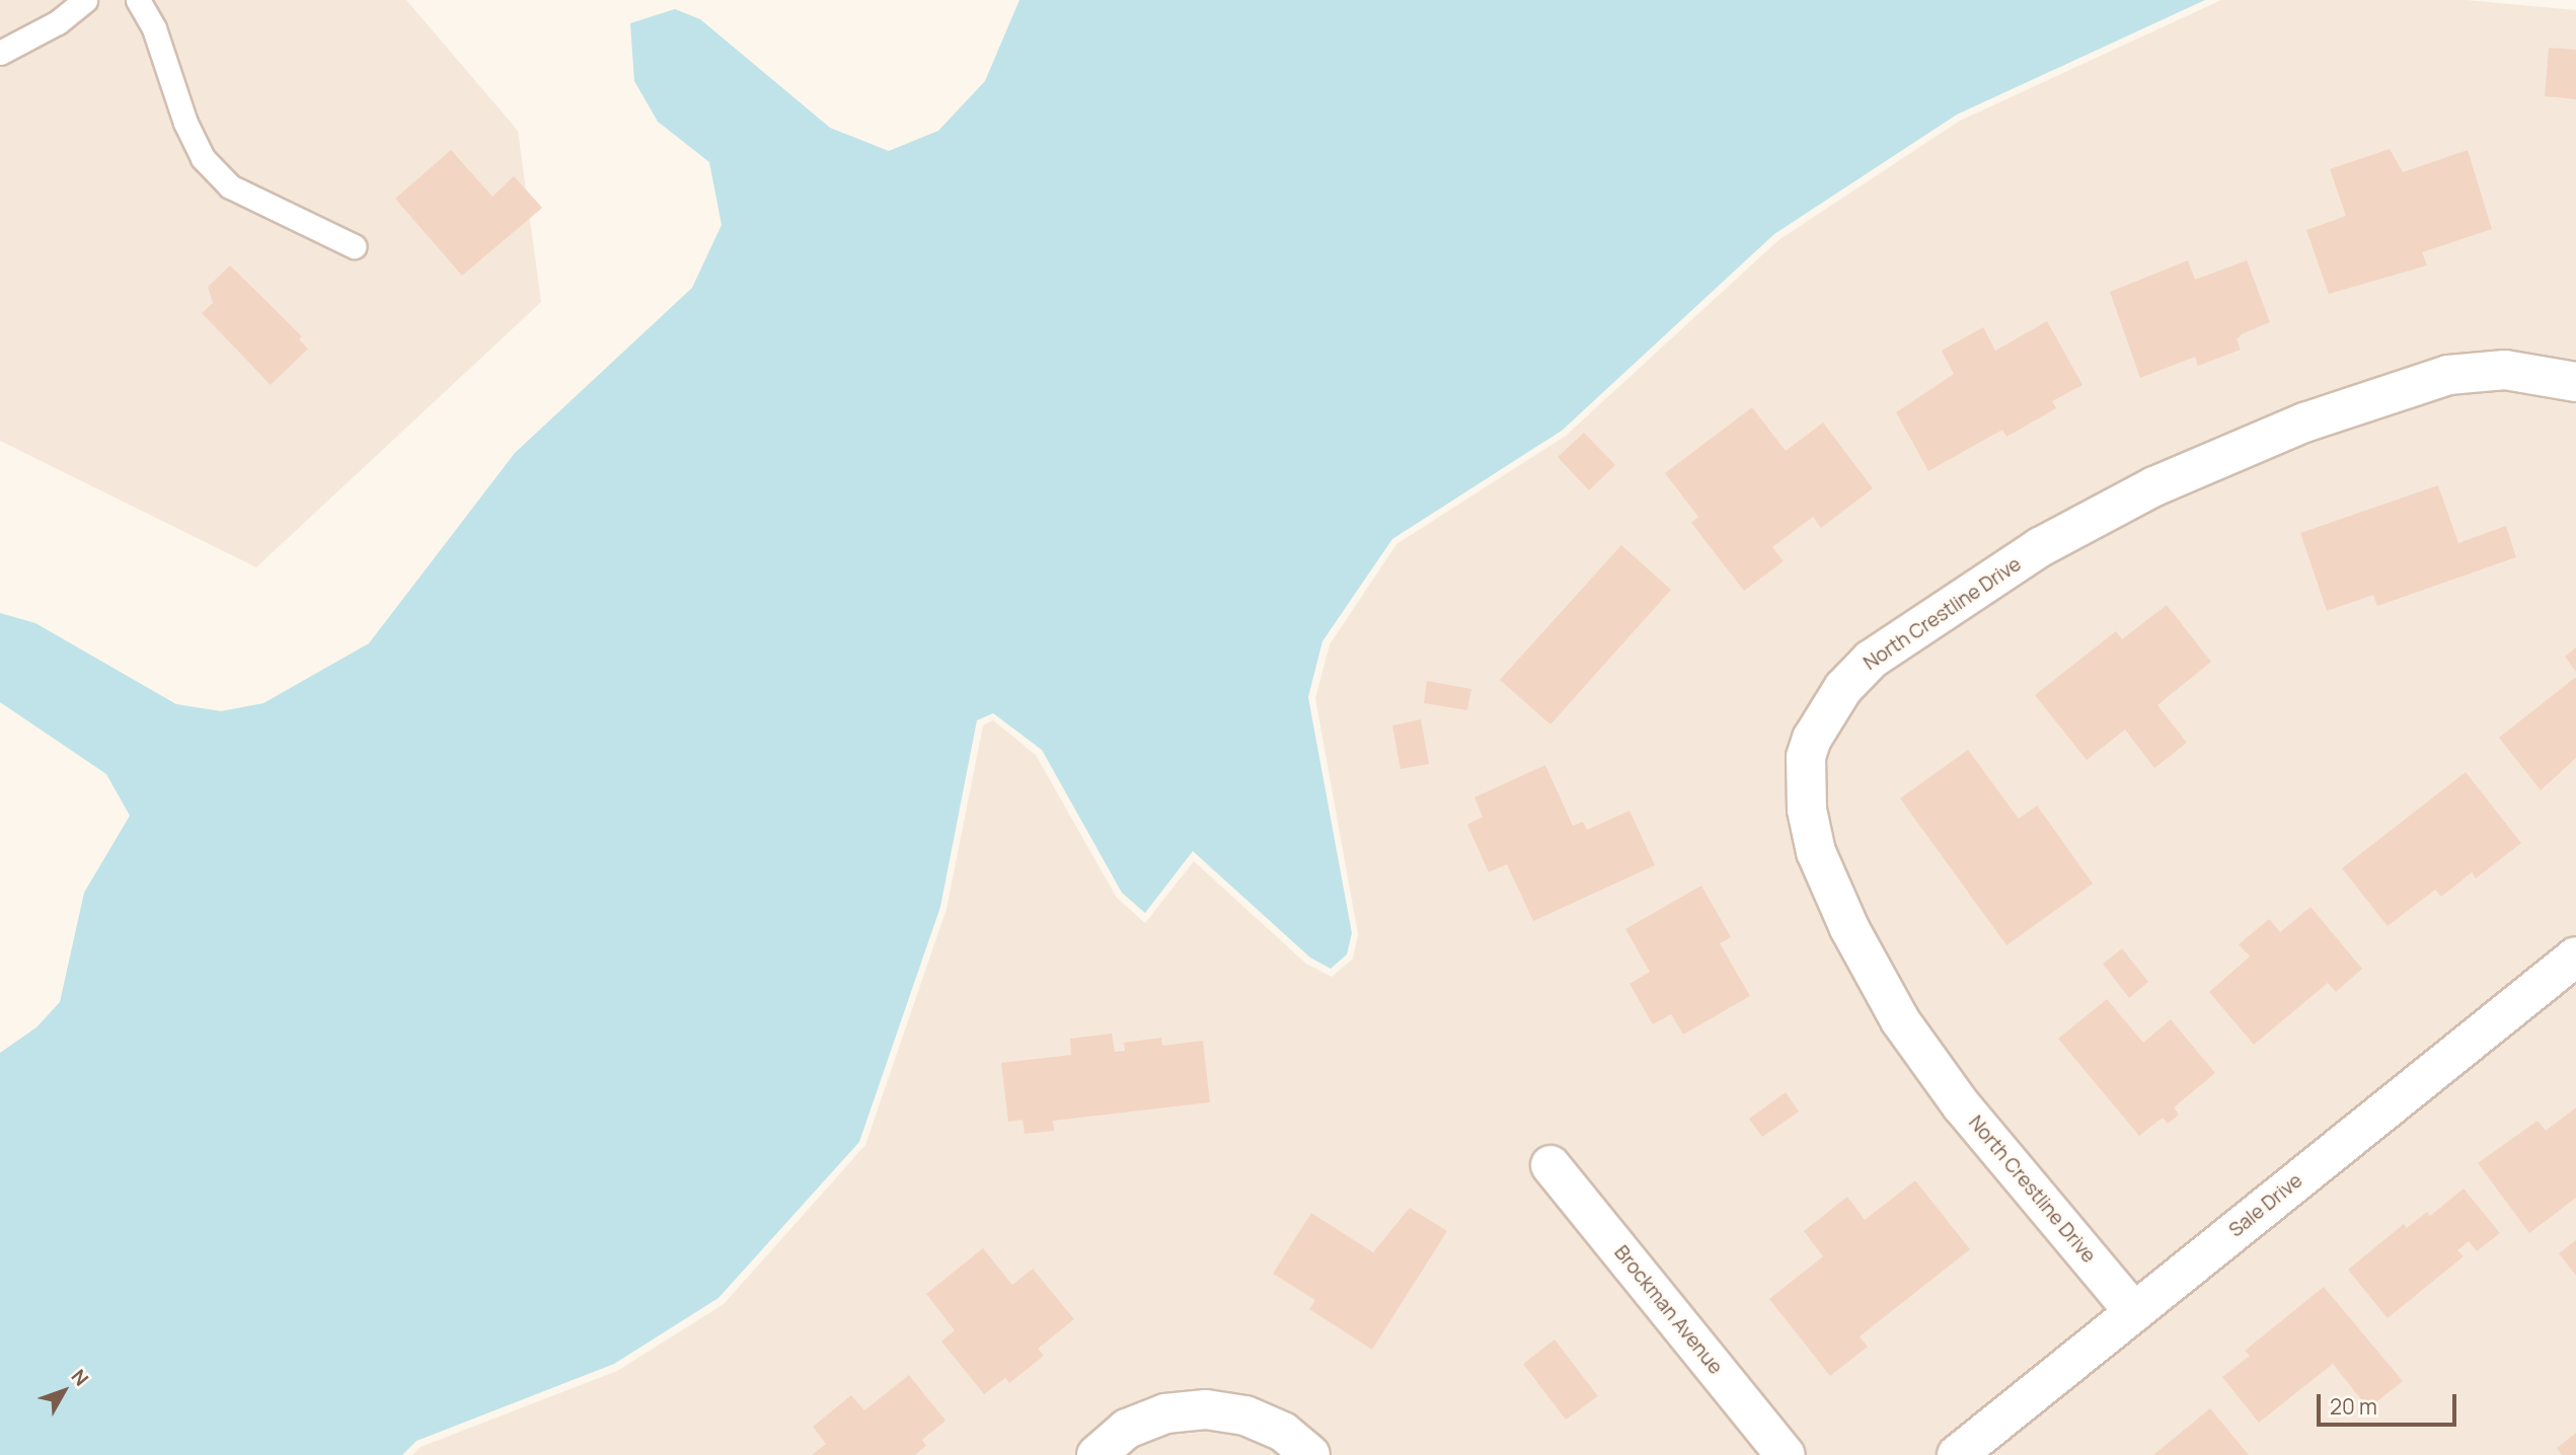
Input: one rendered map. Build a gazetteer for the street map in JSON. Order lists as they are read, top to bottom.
{
  "streets": {
    "street": ["North Crestline Drive", "Sale Drive", "Brockman Avenue"]
  },
  "crossings": [
    ["North Crestline Drive", "Sale Drive"]
  ],
  "scale_bar": "20 m",
  "north": "top right"
}
